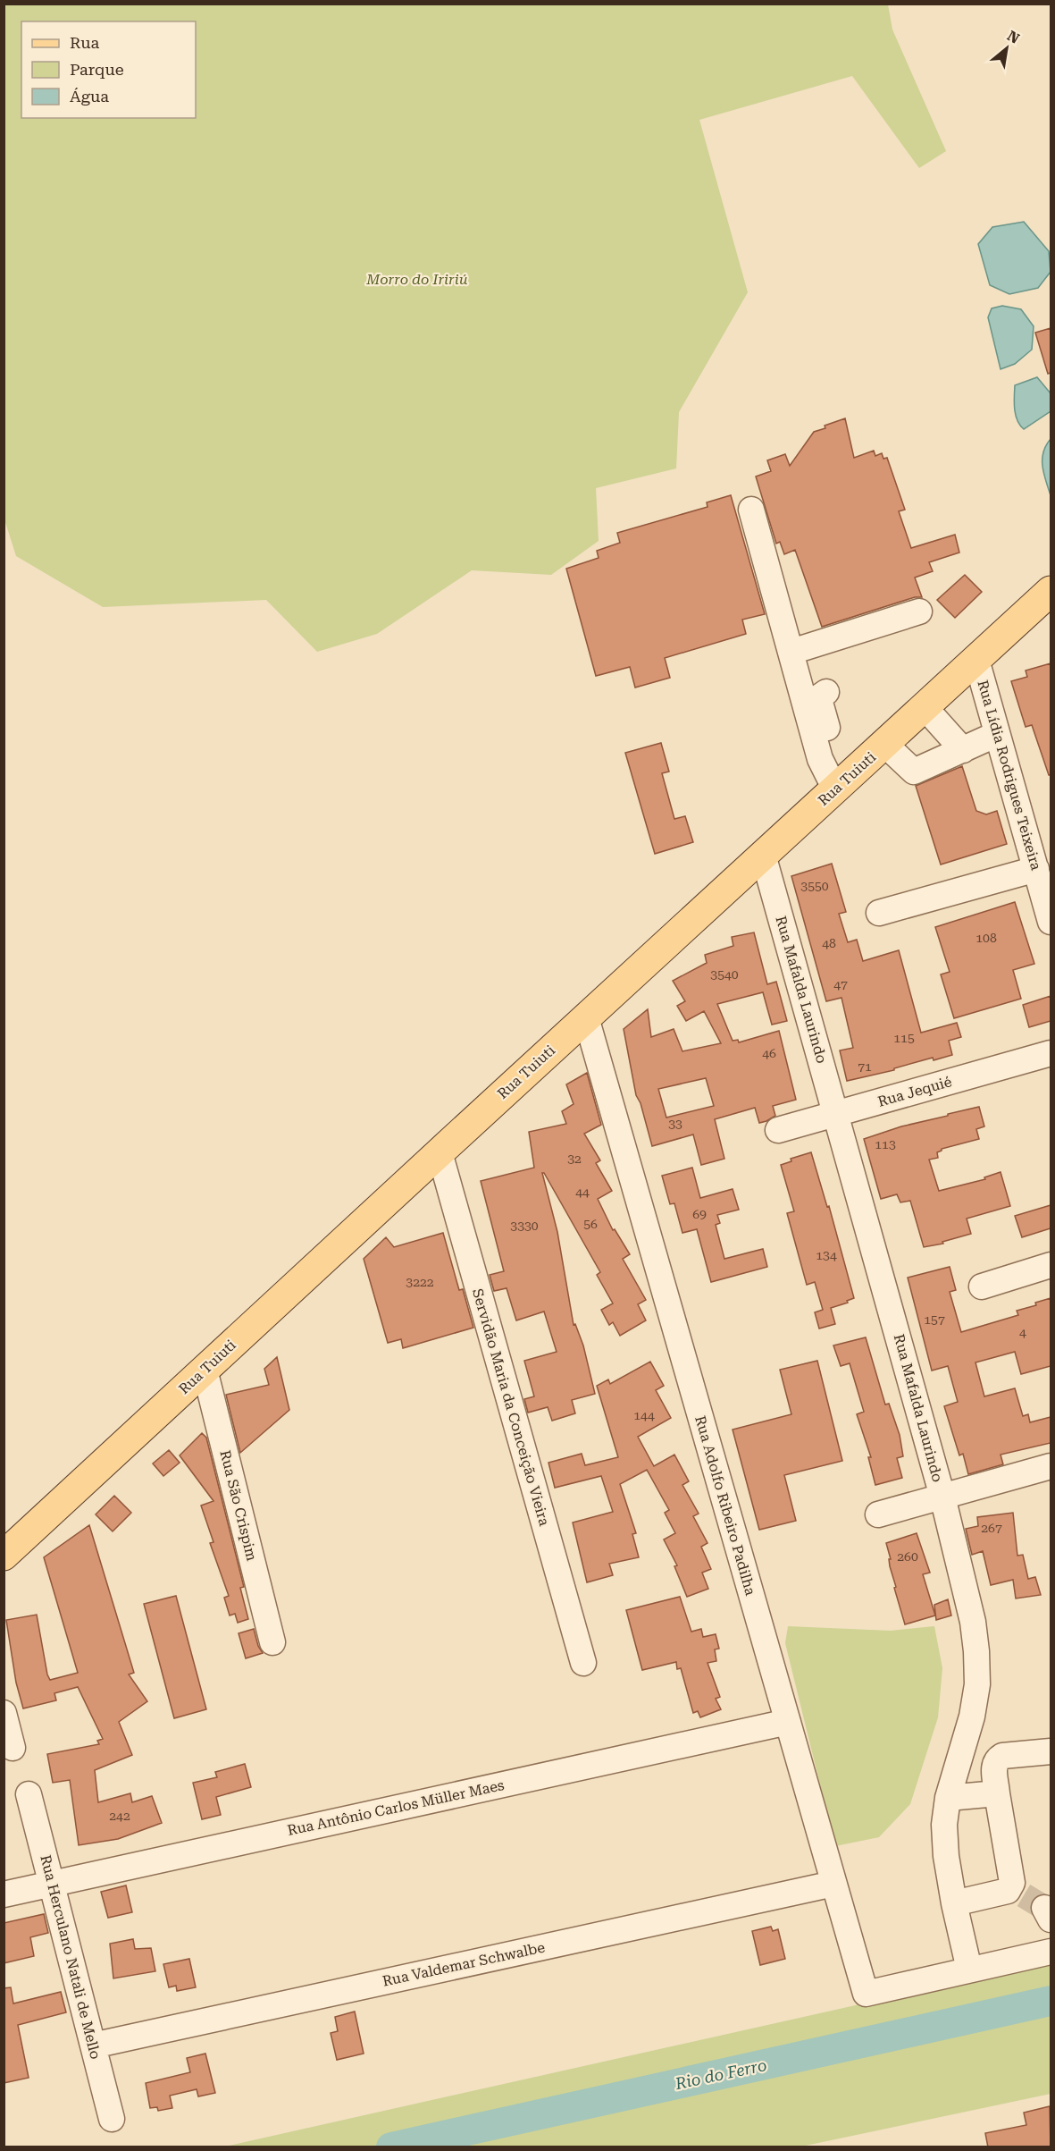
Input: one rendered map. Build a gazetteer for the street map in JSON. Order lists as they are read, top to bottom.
{
  "streets": {
    "main road": ["Rua Tuiuti"],
    "street": [
      "Rua Lídia Rodrigues Teixeira",
      "Rua Mafalda Laurindo",
      "Rua Jequié",
      "Servidão Maria da Conceição Vieira",
      "Rua São Crispim",
      "Rua Adolfo Ribeiro Padilha",
      "Rua Antônio Carlos Müller Maes",
      "Rua Herculano Natali de Mello",
      "Rua Valdemar Schwalbe"
    ]
  },
  "crossings": [
    ["Rua Lídia Rodrigues Teixeira", "Rua Tuiuti"],
    ["Rua Tuiuti", "Rua Mafalda Laurindo"],
    ["Rua Tuiuti", "Servidão Maria da Conceição Vieira"],
    ["Rua Tuiuti", "Rua São Crispim"],
    ["Rua Tuiuti", "Rua Adolfo Ribeiro Padilha"],
    ["Rua Mafalda Laurindo", "Rua Jequié"],
    ["Rua Mafalda Laurindo", "Rua Adolfo Ribeiro Padilha"],
    ["Rua Adolfo Ribeiro Padilha", "Rua Antônio Carlos Müller Maes"],
    ["Rua Adolfo Ribeiro Padilha", "Rua Valdemar Schwalbe"],
    ["Rua Antônio Carlos Müller Maes", "Rua Herculano Natali de Mello"],
    ["Rua Herculano Natali de Mello", "Rua Valdemar Schwalbe"]
  ],
  "water": ["Rio do Ferro"],
  "parks": ["Morro do Iririú"],
  "house_numbers": [
    "3550",
    "108",
    "48",
    "3540",
    "47",
    "115",
    "46",
    "71",
    "33",
    "113",
    "32",
    "44",
    "69",
    "56",
    "3330",
    "134",
    "3222",
    "157",
    "4",
    "144",
    "267",
    "260",
    "242"
  ],
  "legend": ["Rua", "Parque", "Água"],
  "north": "top right"
}
